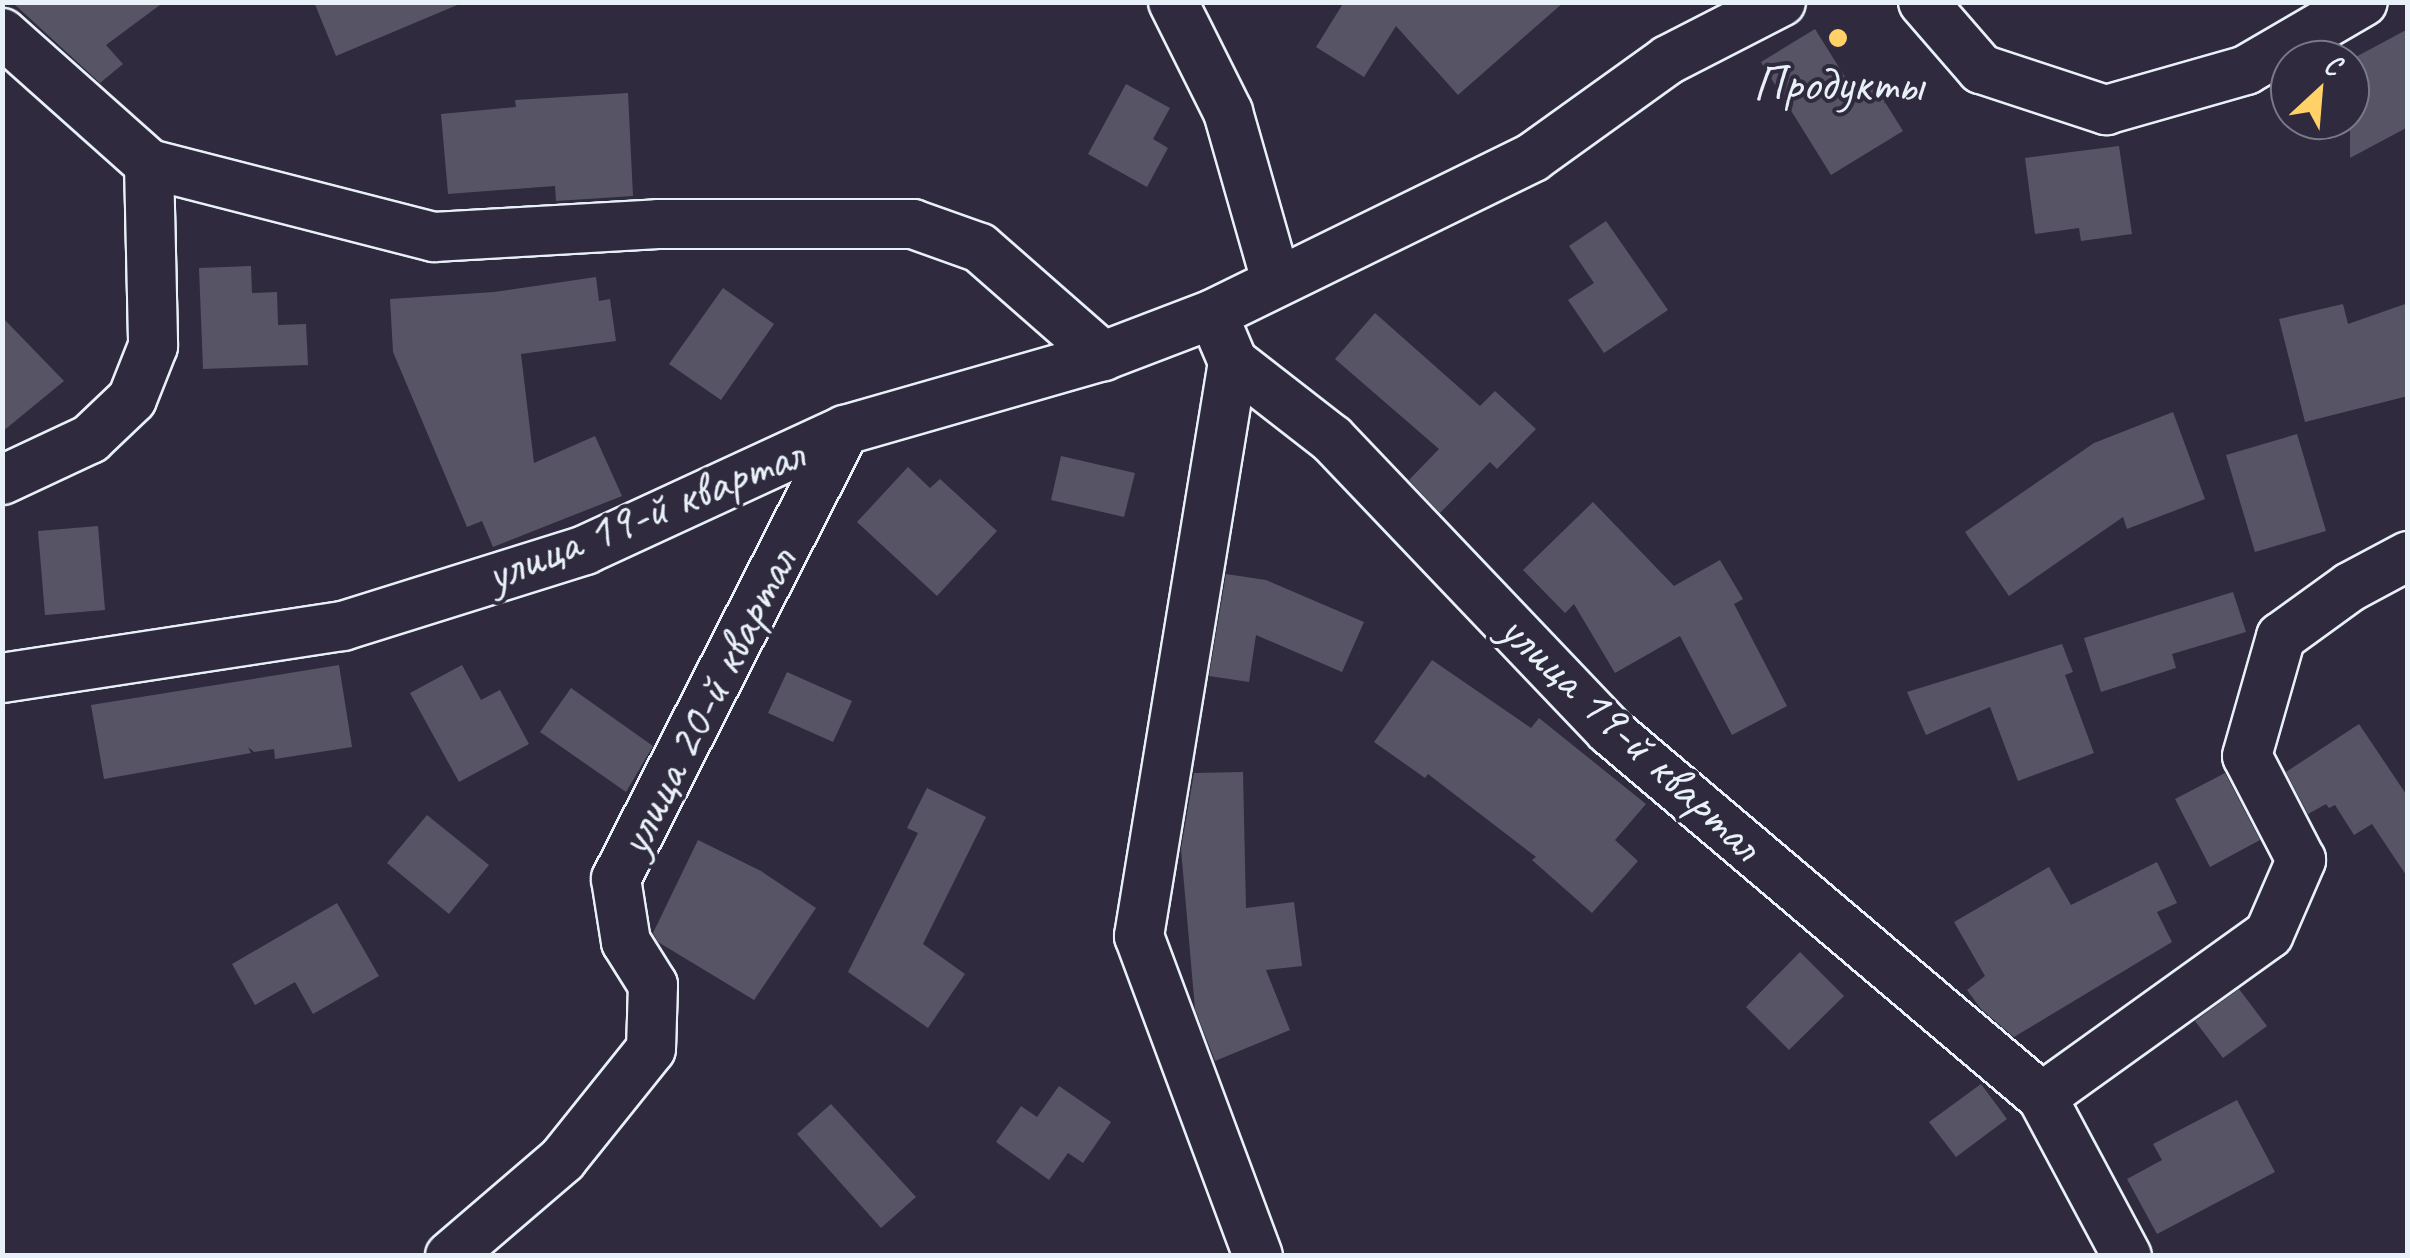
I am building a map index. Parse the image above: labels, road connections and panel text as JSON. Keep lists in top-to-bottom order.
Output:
{
  "streets": {
    "street": ["улица 19-й квартал", "улица 20-й квартал"]
  },
  "crossings": [
    ["улица 19-й квартал", "улица 20-й квартал"]
  ],
  "places": ["Продукты"],
  "north": "top right"
}
